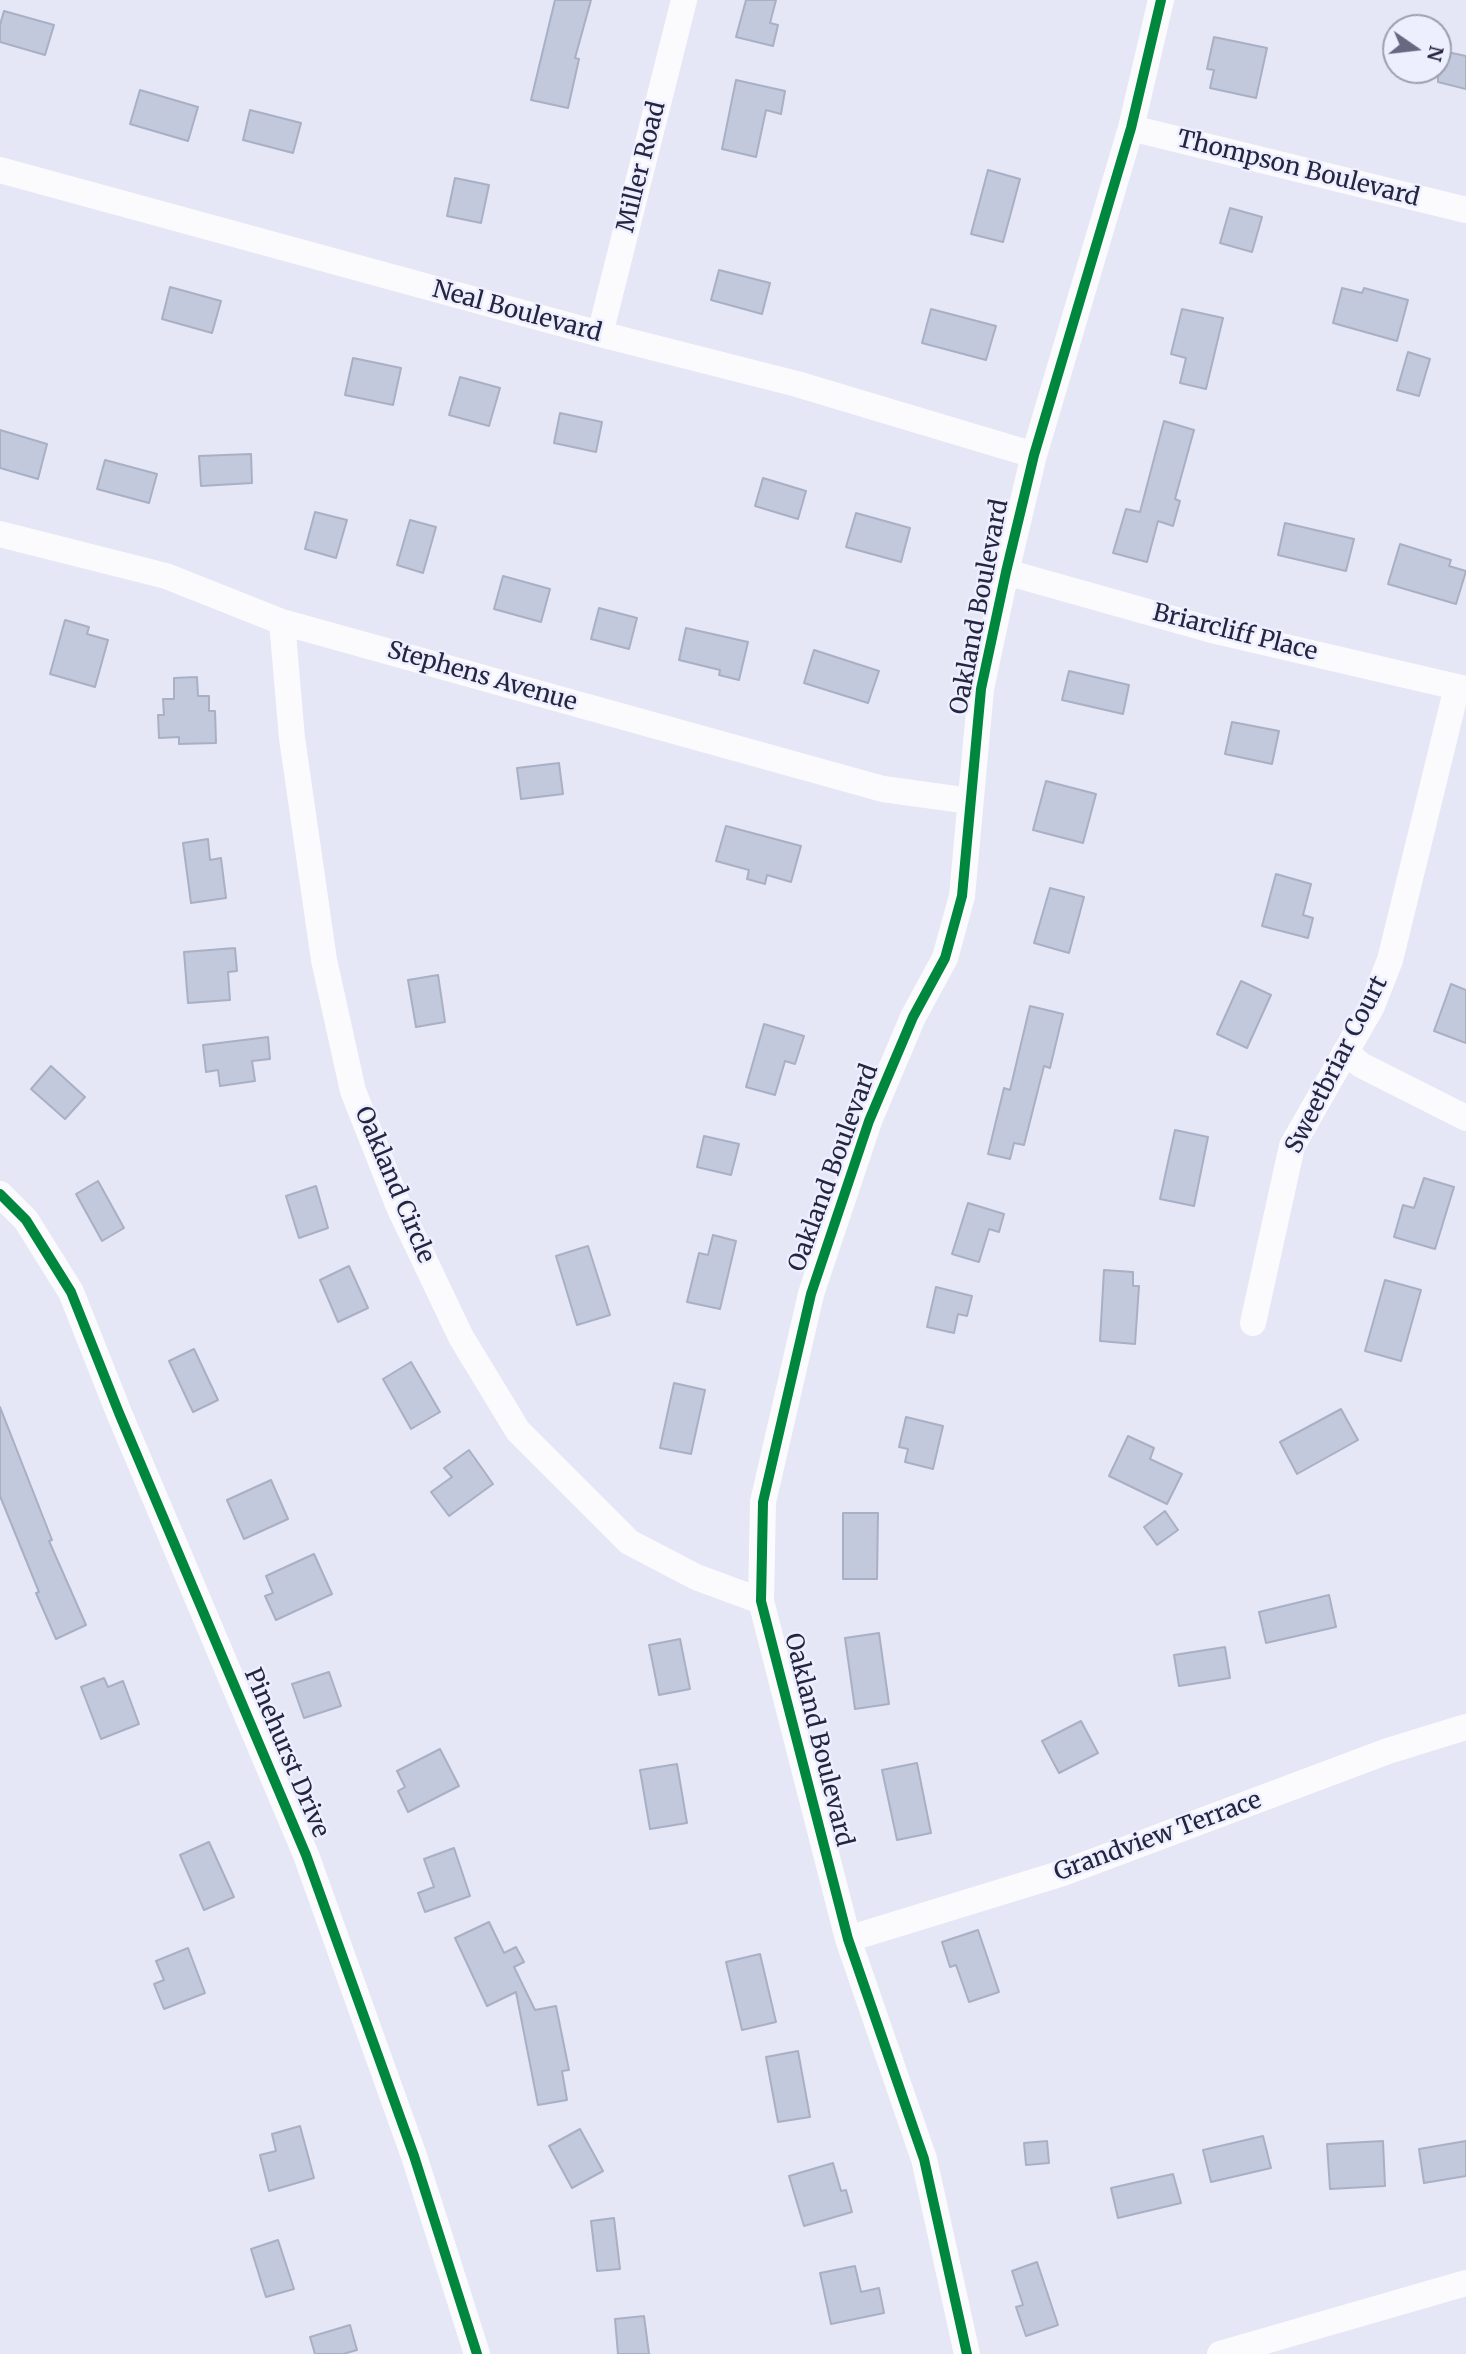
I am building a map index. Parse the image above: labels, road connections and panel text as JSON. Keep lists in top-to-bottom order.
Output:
{
  "streets": {
    "street": [
      "Miller Road",
      "Thompson Boulevard",
      "Neal Boulevard",
      "Oakland Boulevard",
      "Briarcliff Place",
      "Stephens Avenue",
      "Sweetbriar Court",
      "Oakland Circle",
      "Pinehurst Drive",
      "Grandview Terrace"
    ]
  },
  "crossings": [
    ["Miller Road", "Neal Boulevard"],
    ["Thompson Boulevard", "Oakland Boulevard"],
    ["Neal Boulevard", "Oakland Boulevard"],
    ["Oakland Boulevard", "Briarcliff Place"],
    ["Oakland Boulevard", "Stephens Avenue"],
    ["Oakland Boulevard", "Oakland Circle"],
    ["Oakland Boulevard", "Grandview Terrace"],
    ["Briarcliff Place", "Sweetbriar Court"],
    ["Stephens Avenue", "Oakland Circle"]
  ],
  "north": "right"
}
